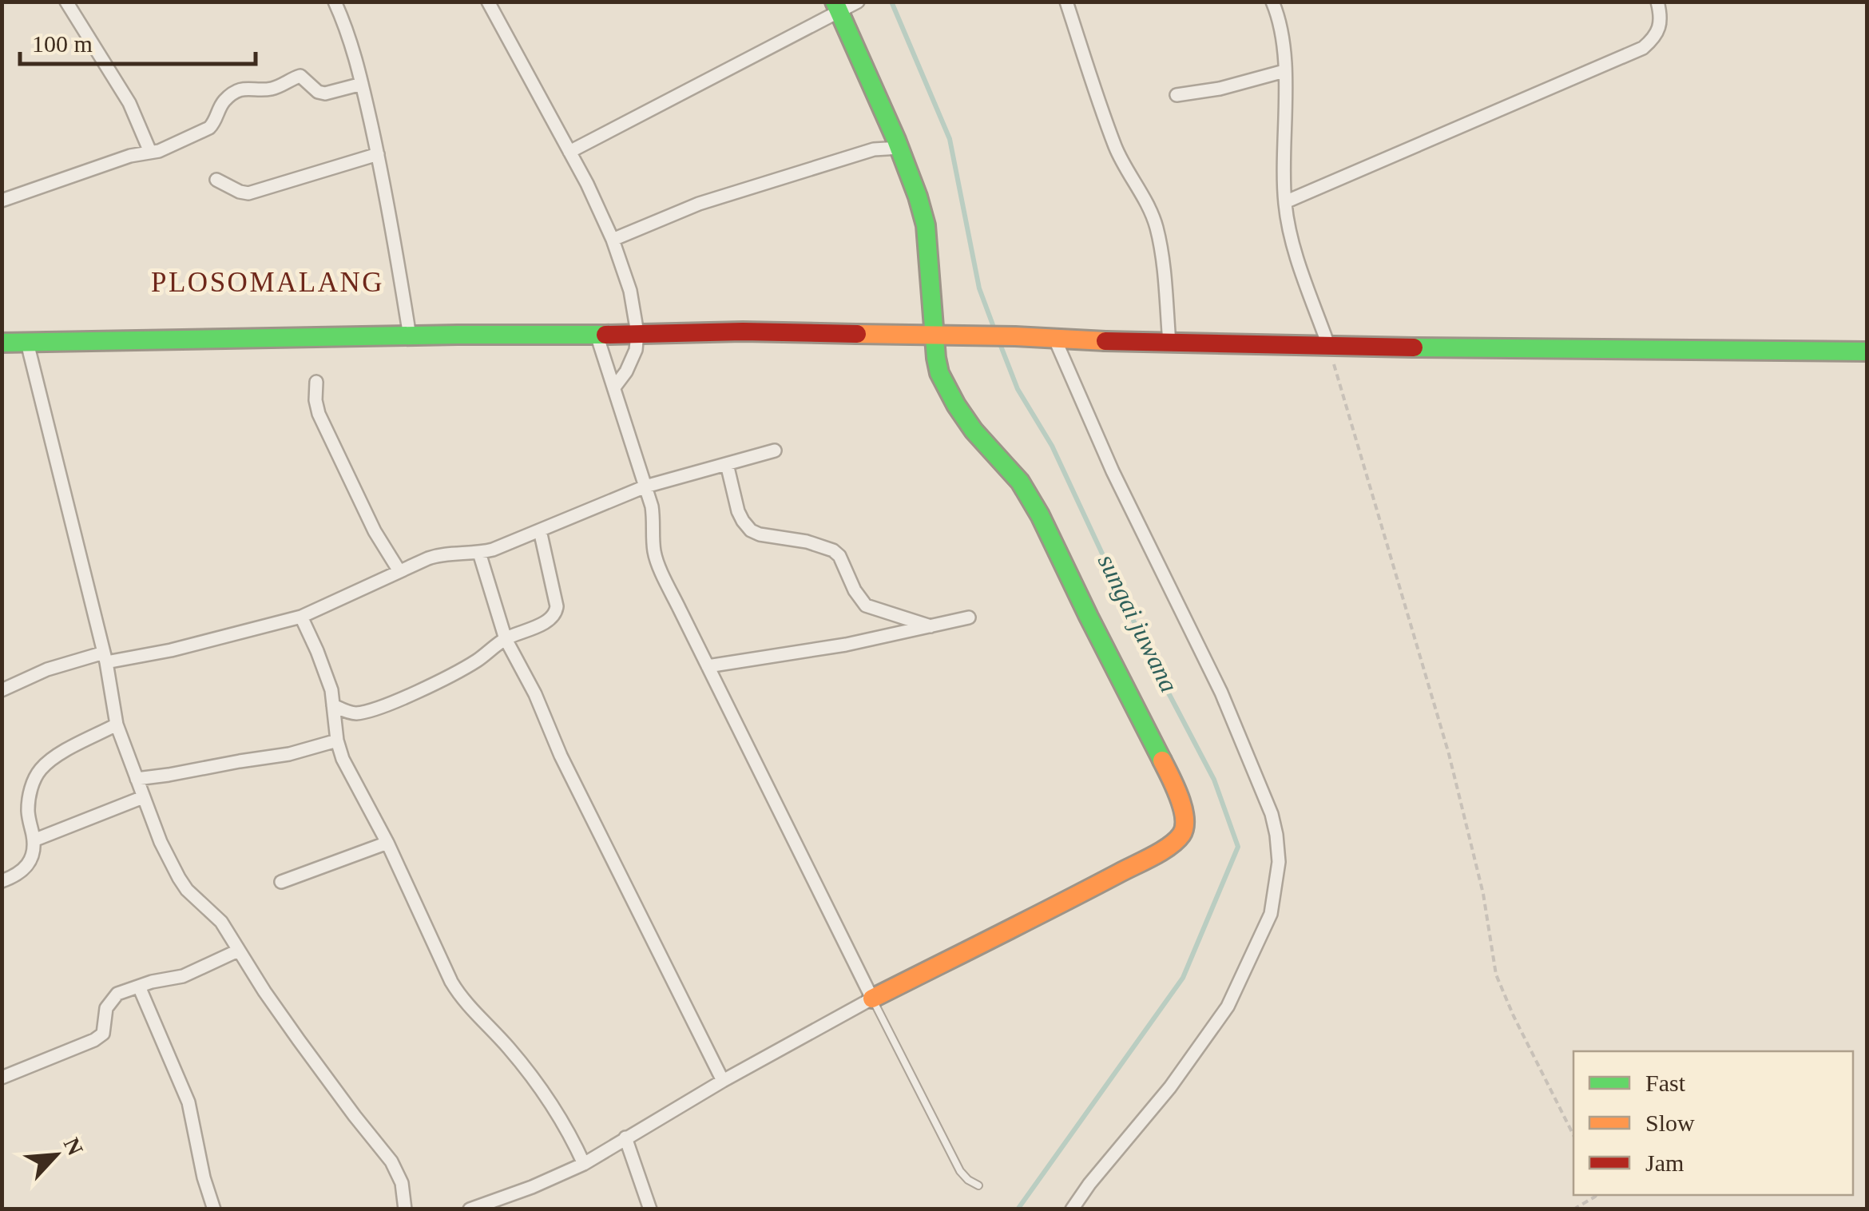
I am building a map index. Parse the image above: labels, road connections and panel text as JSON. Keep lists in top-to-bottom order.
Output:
{
  "districts": ["PLOSOMALANG"],
  "water": ["sungai juwana"],
  "legend": ["Fast", "Slow", "Jam"],
  "scale_bar": "100 m",
  "north": "top right"
}
